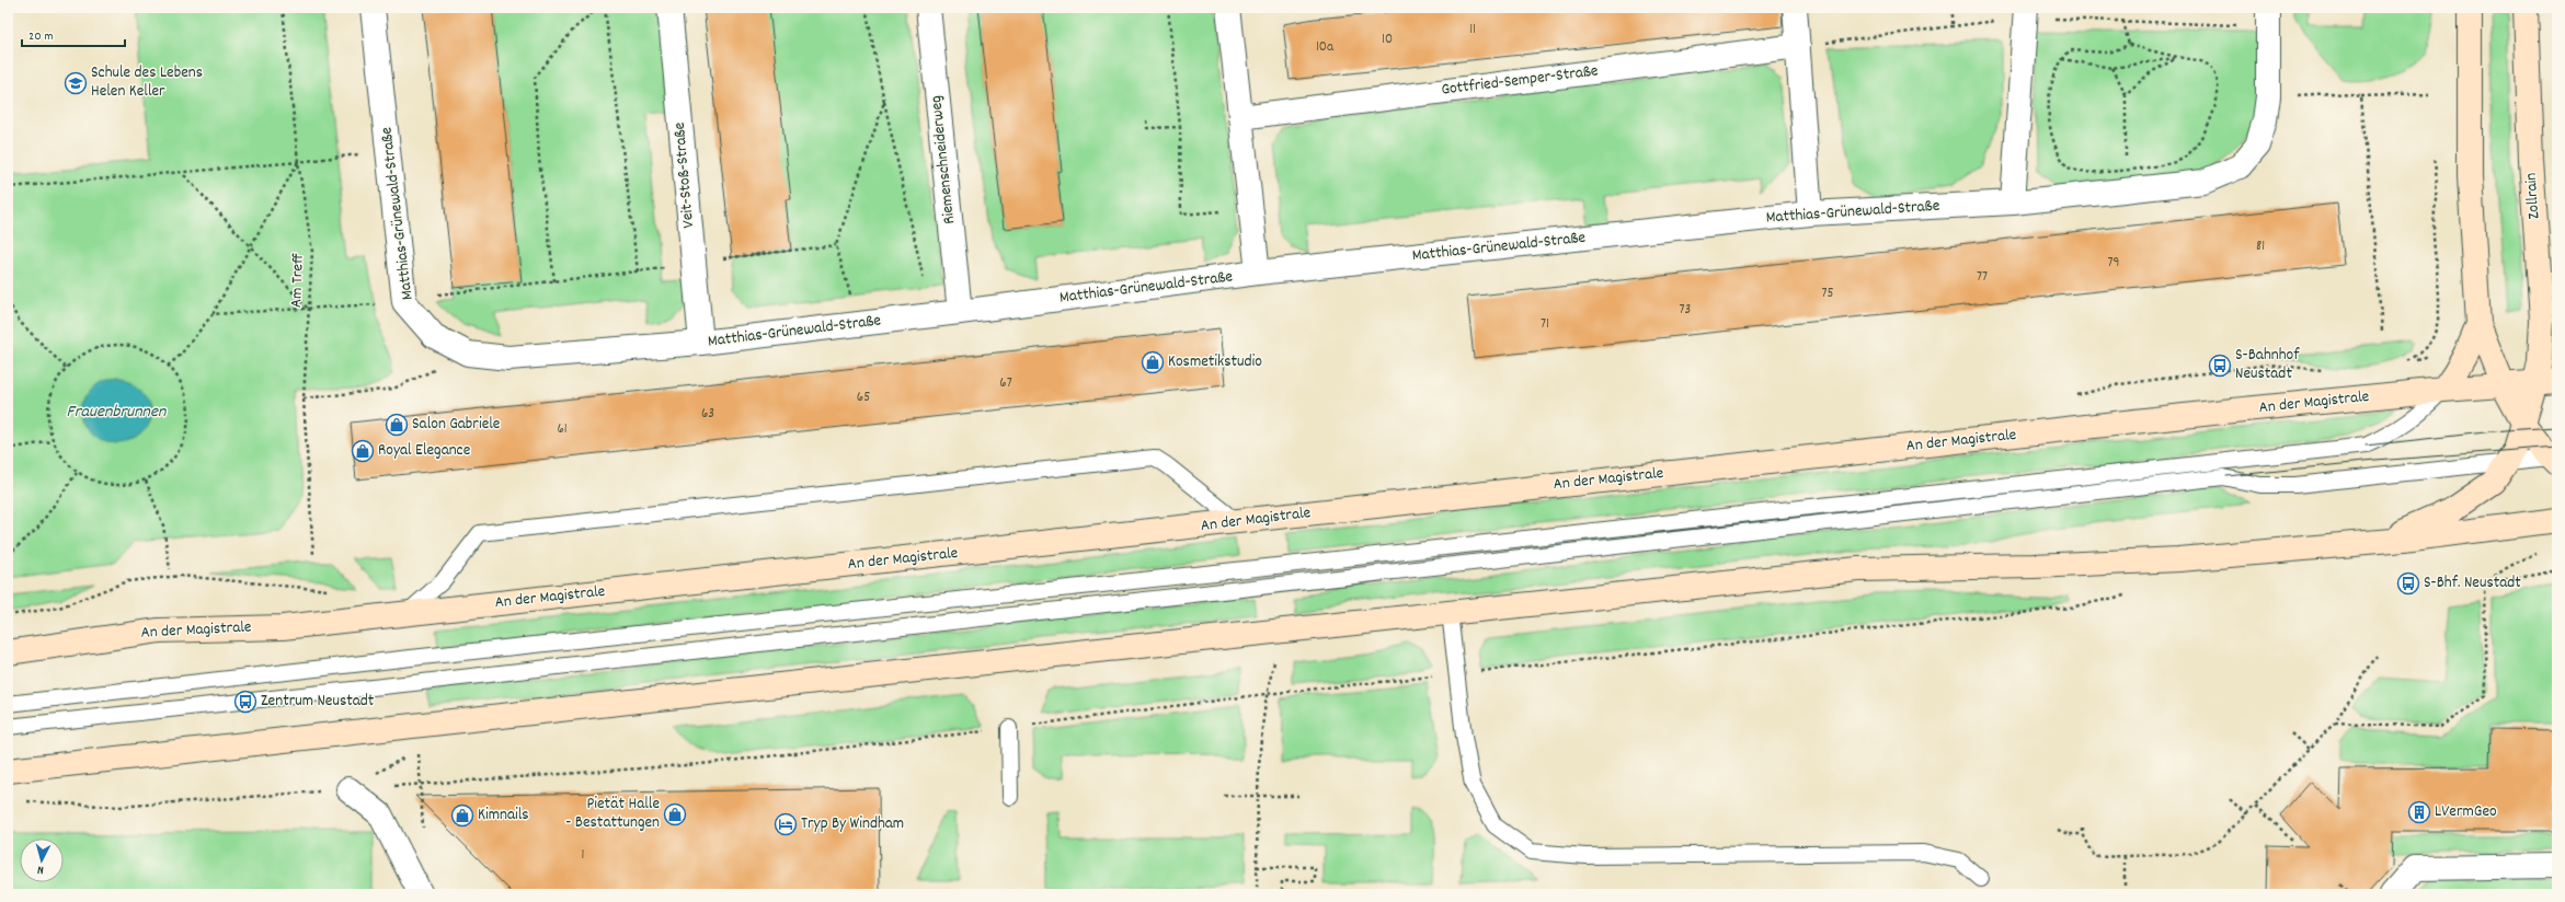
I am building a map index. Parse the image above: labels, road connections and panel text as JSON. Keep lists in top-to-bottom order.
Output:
{
  "streets": {
    "main road": ["Zollrain", "An der Magistrale"],
    "street": [
      "Gottfried-Semper-Straße",
      "Riemenschneiderweg",
      "Veit-Stoß-Straße",
      "Matthias-Grünewald-Straße"
    ],
    "path": ["Am Treff"]
  },
  "crossings": [
    ["Riemenschneiderweg", "Matthias-Grünewald-Straße"],
    ["Veit-Stoß-Straße", "Matthias-Grünewald-Straße"],
    ["Zollrain", "An der Magistrale"]
  ],
  "water": ["Frauenbrunnen"],
  "places": {
    "school or university": ["Schule des Lebens Helen Keller"],
    "shop": [
      "Kosmetikstudio",
      "Salon Gabriele",
      "Royal Elegance",
      "Pietät Halle - Bestattungen",
      "Kimnails"
    ],
    "bus stop": ["S-Bahnhof Neustadt", "S-Bhf. Neustadt", "Zentrum Neustadt"],
    "building": ["LVermGeo"],
    "hotel": ["Tryp By Windham"]
  },
  "house_numbers": [
    "11",
    "10",
    "10a",
    "81",
    "79",
    "77",
    "75",
    "73",
    "71",
    "67",
    "65",
    "63",
    "61",
    "1"
  ],
  "scale_bar": "20 m",
  "north": "bottom"
}
